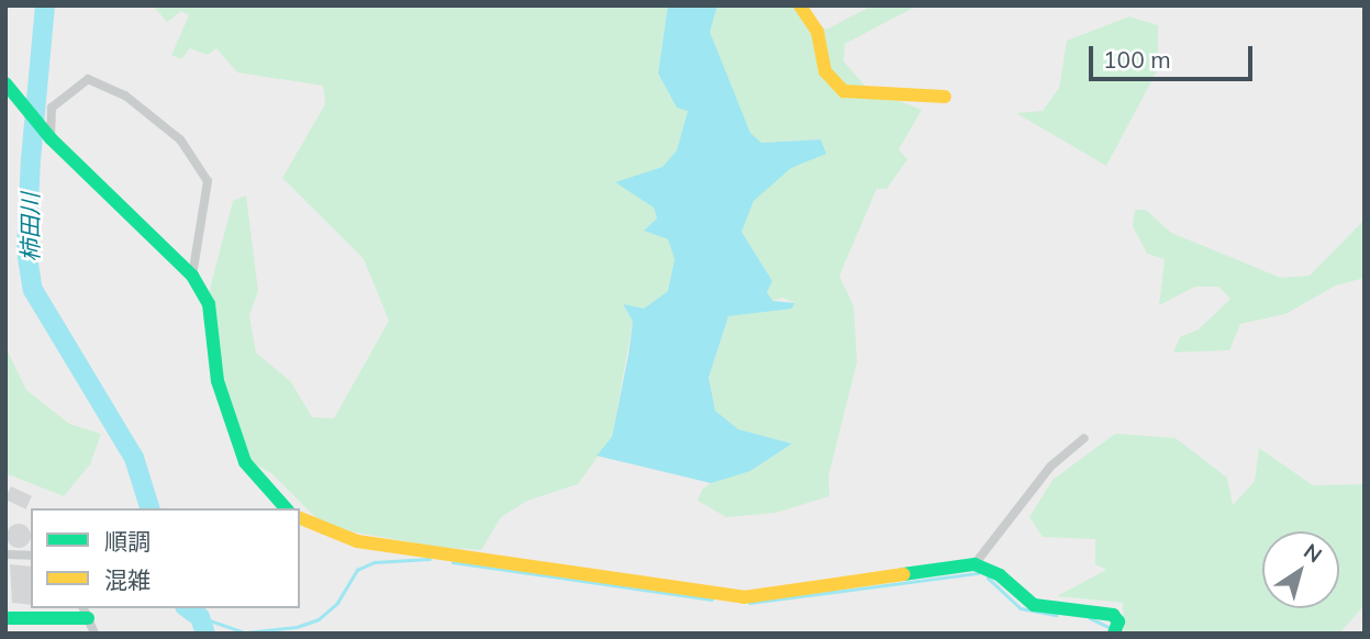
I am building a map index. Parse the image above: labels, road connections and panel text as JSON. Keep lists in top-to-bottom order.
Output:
{
  "water": ["柿田川"],
  "legend": ["順調", "混雑"],
  "scale_bar": "100 m",
  "north": "top right"
}
